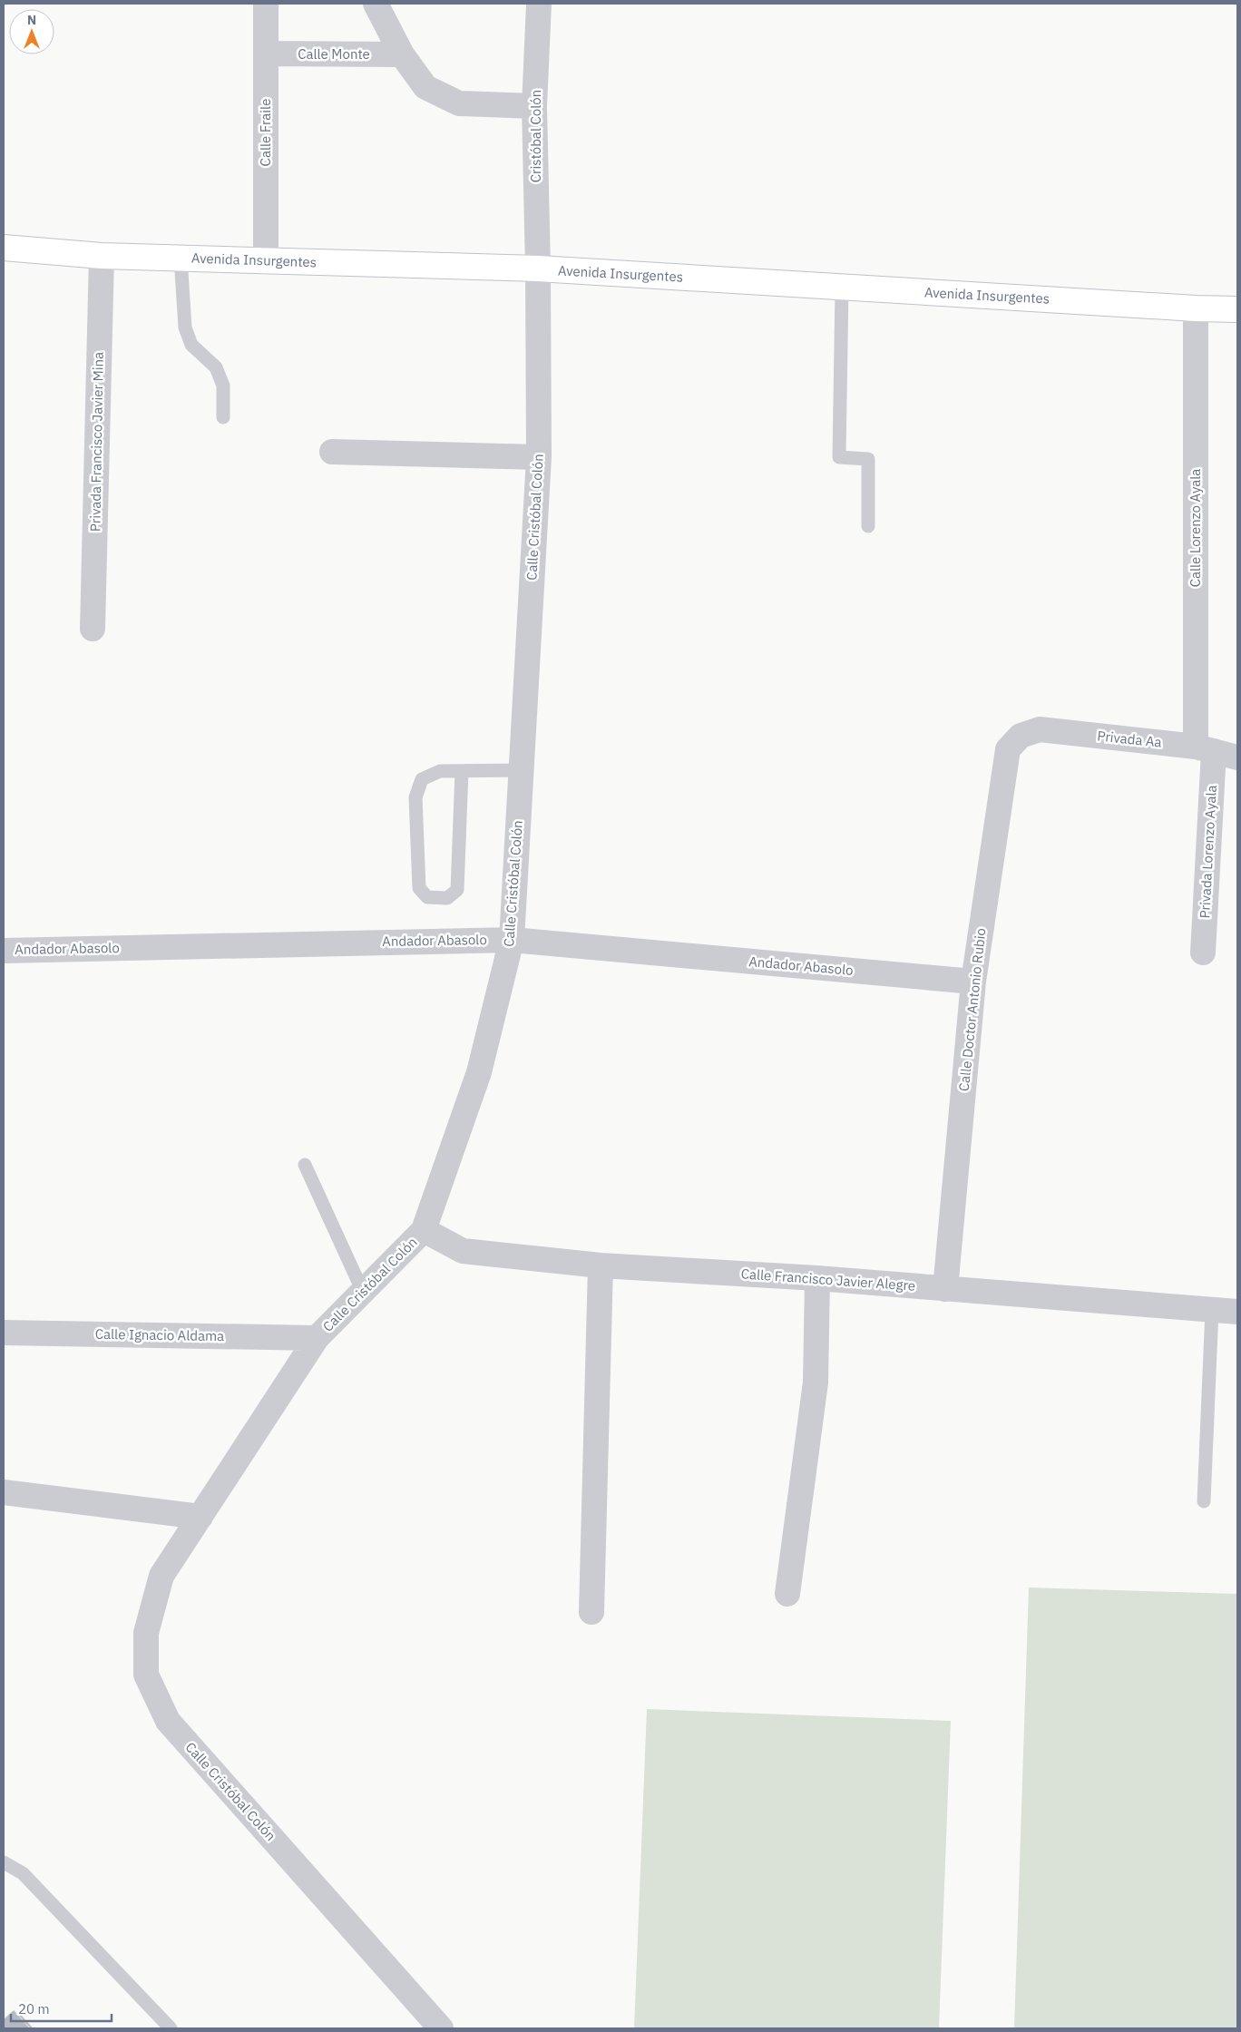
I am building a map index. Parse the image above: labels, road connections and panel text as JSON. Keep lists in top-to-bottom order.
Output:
{
  "streets": {
    "main road": ["Avenida Insurgentes"],
    "street": [
      "Calle Monte",
      "Calle Fraile",
      "Cristóbal Colón",
      "Privada Francisco Javier Mina",
      "Calle Cristóbal Colón",
      "Calle Lorenzo Ayala",
      "Privada Aa",
      "Privada Lorenzo Ayala",
      "Andador Abasolo",
      "Calle Doctor Antonio Rubio",
      "Calle Francisco Javier Alegre",
      "Calle Ignacio Aldama"
    ]
  },
  "crossings": [
    ["Calle Monte", "Calle Fraile"],
    ["Calle Fraile", "Avenida Insurgentes"],
    ["Cristóbal Colón", "Avenida Insurgentes"],
    ["Cristóbal Colón", "Calle Cristóbal Colón"],
    ["Avenida Insurgentes", "Privada Francisco Javier Mina"],
    ["Avenida Insurgentes", "Calle Cristóbal Colón"],
    ["Avenida Insurgentes", "Calle Lorenzo Ayala"],
    ["Calle Cristóbal Colón", "Andador Abasolo"],
    ["Calle Cristóbal Colón", "Calle Francisco Javier Alegre"],
    ["Calle Cristóbal Colón", "Calle Ignacio Aldama"],
    ["Calle Lorenzo Ayala", "Privada Aa"],
    ["Calle Lorenzo Ayala", "Privada Lorenzo Ayala"],
    ["Privada Aa", "Privada Lorenzo Ayala"],
    ["Privada Aa", "Calle Doctor Antonio Rubio"],
    ["Andador Abasolo", "Calle Doctor Antonio Rubio"],
    ["Calle Doctor Antonio Rubio", "Calle Francisco Javier Alegre"]
  ],
  "scale_bar": "20 m",
  "north": "top"
}
